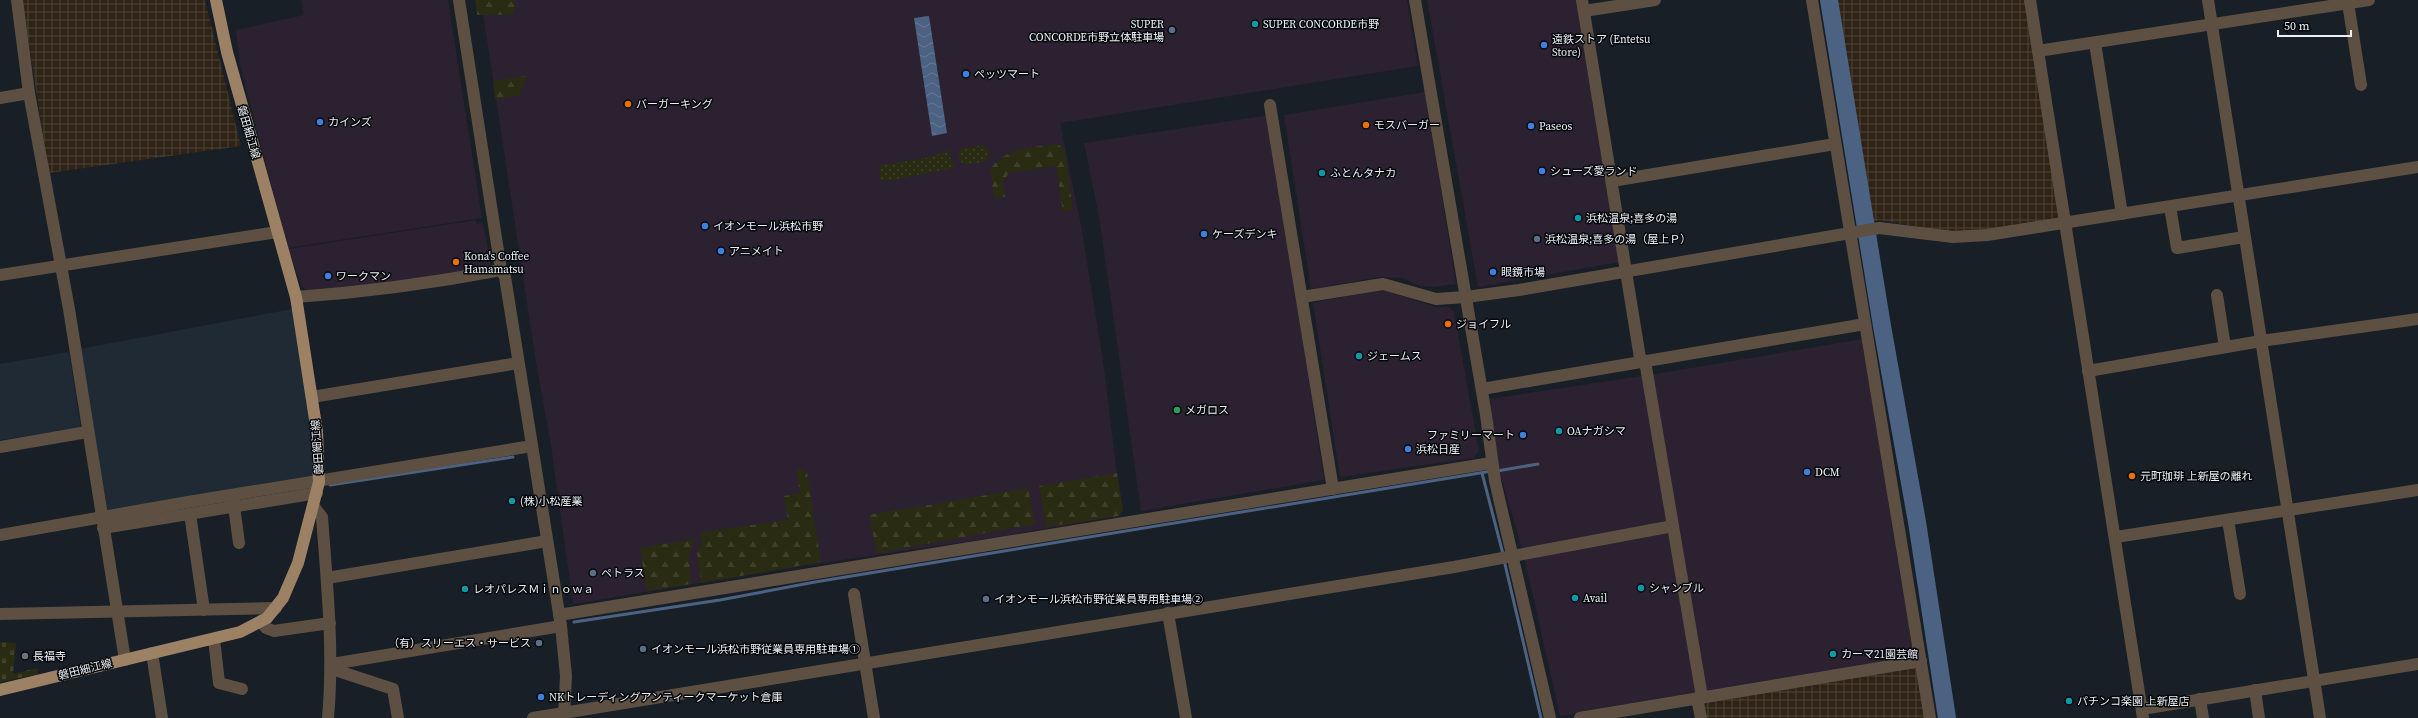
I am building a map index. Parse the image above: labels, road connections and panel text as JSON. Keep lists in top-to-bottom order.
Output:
{
  "streets": {
    "main road": ["磐田細江線"]
  },
  "places": [
    "SUPER CONCORDE市野",
    "SUPER CONCORDE市野立体駐車場",
    "遠鉄ストア (Entetsu Store)",
    "ペッツマート",
    "バーガーキング",
    "カインズ",
    "モスバーガー",
    "Paseos",
    "シューズ愛ランド",
    "ふとんタナカ",
    "浜松温泉;喜多の湯",
    "イオンモール浜松市野",
    "ケーズデンキ",
    "浜松温泉;喜多の湯（屋上Ｐ）",
    "アニメイト",
    "Kona's Coffee Hamamatsu",
    "眼鏡市場",
    "ワークマン",
    "ジョイフル",
    "ジェームス",
    "メガロス",
    "OAナガシマ",
    "ファミリーマート",
    "浜松日産",
    "DCM",
    "元町珈琲 上新屋の離れ",
    "(株)小松産業",
    "ペトラス",
    "シャンブル",
    "レオパレスＭｉｎｏｗａ",
    "Avail",
    "イオンモール浜松市野従業員専用駐車場②",
    "（有）スリーエス・サービス",
    "イオンモール浜松市野従業員専用駐車場①",
    "カーマ21園芸館",
    "長福寺",
    "NKトレーディングアンティークマーケット倉庫",
    "パチンコ楽園 上新屋店"
  ],
  "scale_bar": "50 m"
}
